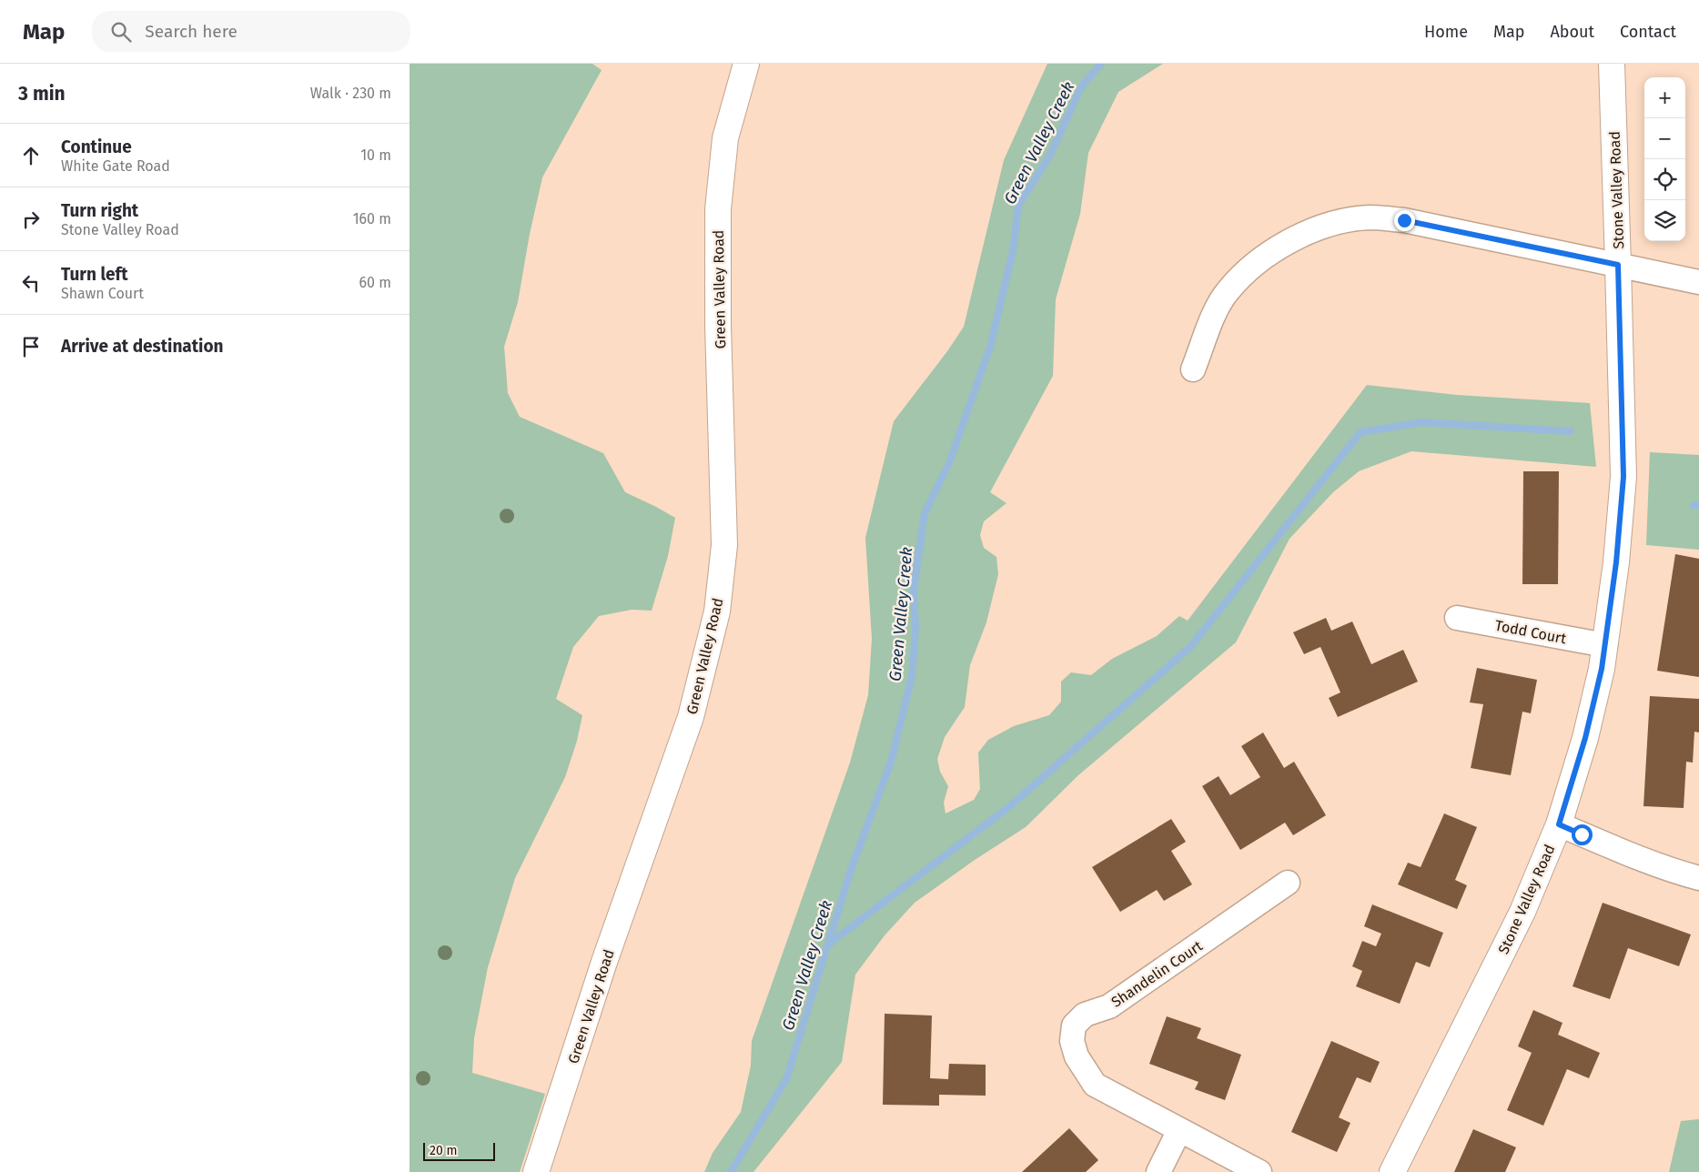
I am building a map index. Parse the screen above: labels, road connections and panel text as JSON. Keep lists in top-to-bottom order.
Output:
{
  "streets": {
    "street": [
      "Stone Valley Road",
      "Green Valley Road",
      "Todd Court",
      "Shandelin Court"
    ]
  },
  "crossings": [
    ["Stone Valley Road", "Todd Court"]
  ],
  "water": ["Green Valley Creek"],
  "scale_bar": "20 m",
  "page": {
    "header": "Map",
    "search": "Search here",
    "nav": [
      "Home",
      "Map",
      "About",
      "Contact"
    ],
    "heading": ["3 min", "Walk · 230 m"],
    "map_buttons": ["+", "−"],
    "list": [
      ["Continue", "White Gate Road", "10 m"],
      ["Turn right", "Stone Valley Road", "160 m"],
      ["Turn left", "Shawn Court", "60 m"],
      "Arrive at destination"
    ],
    "scale": "20 m"
  }
}
